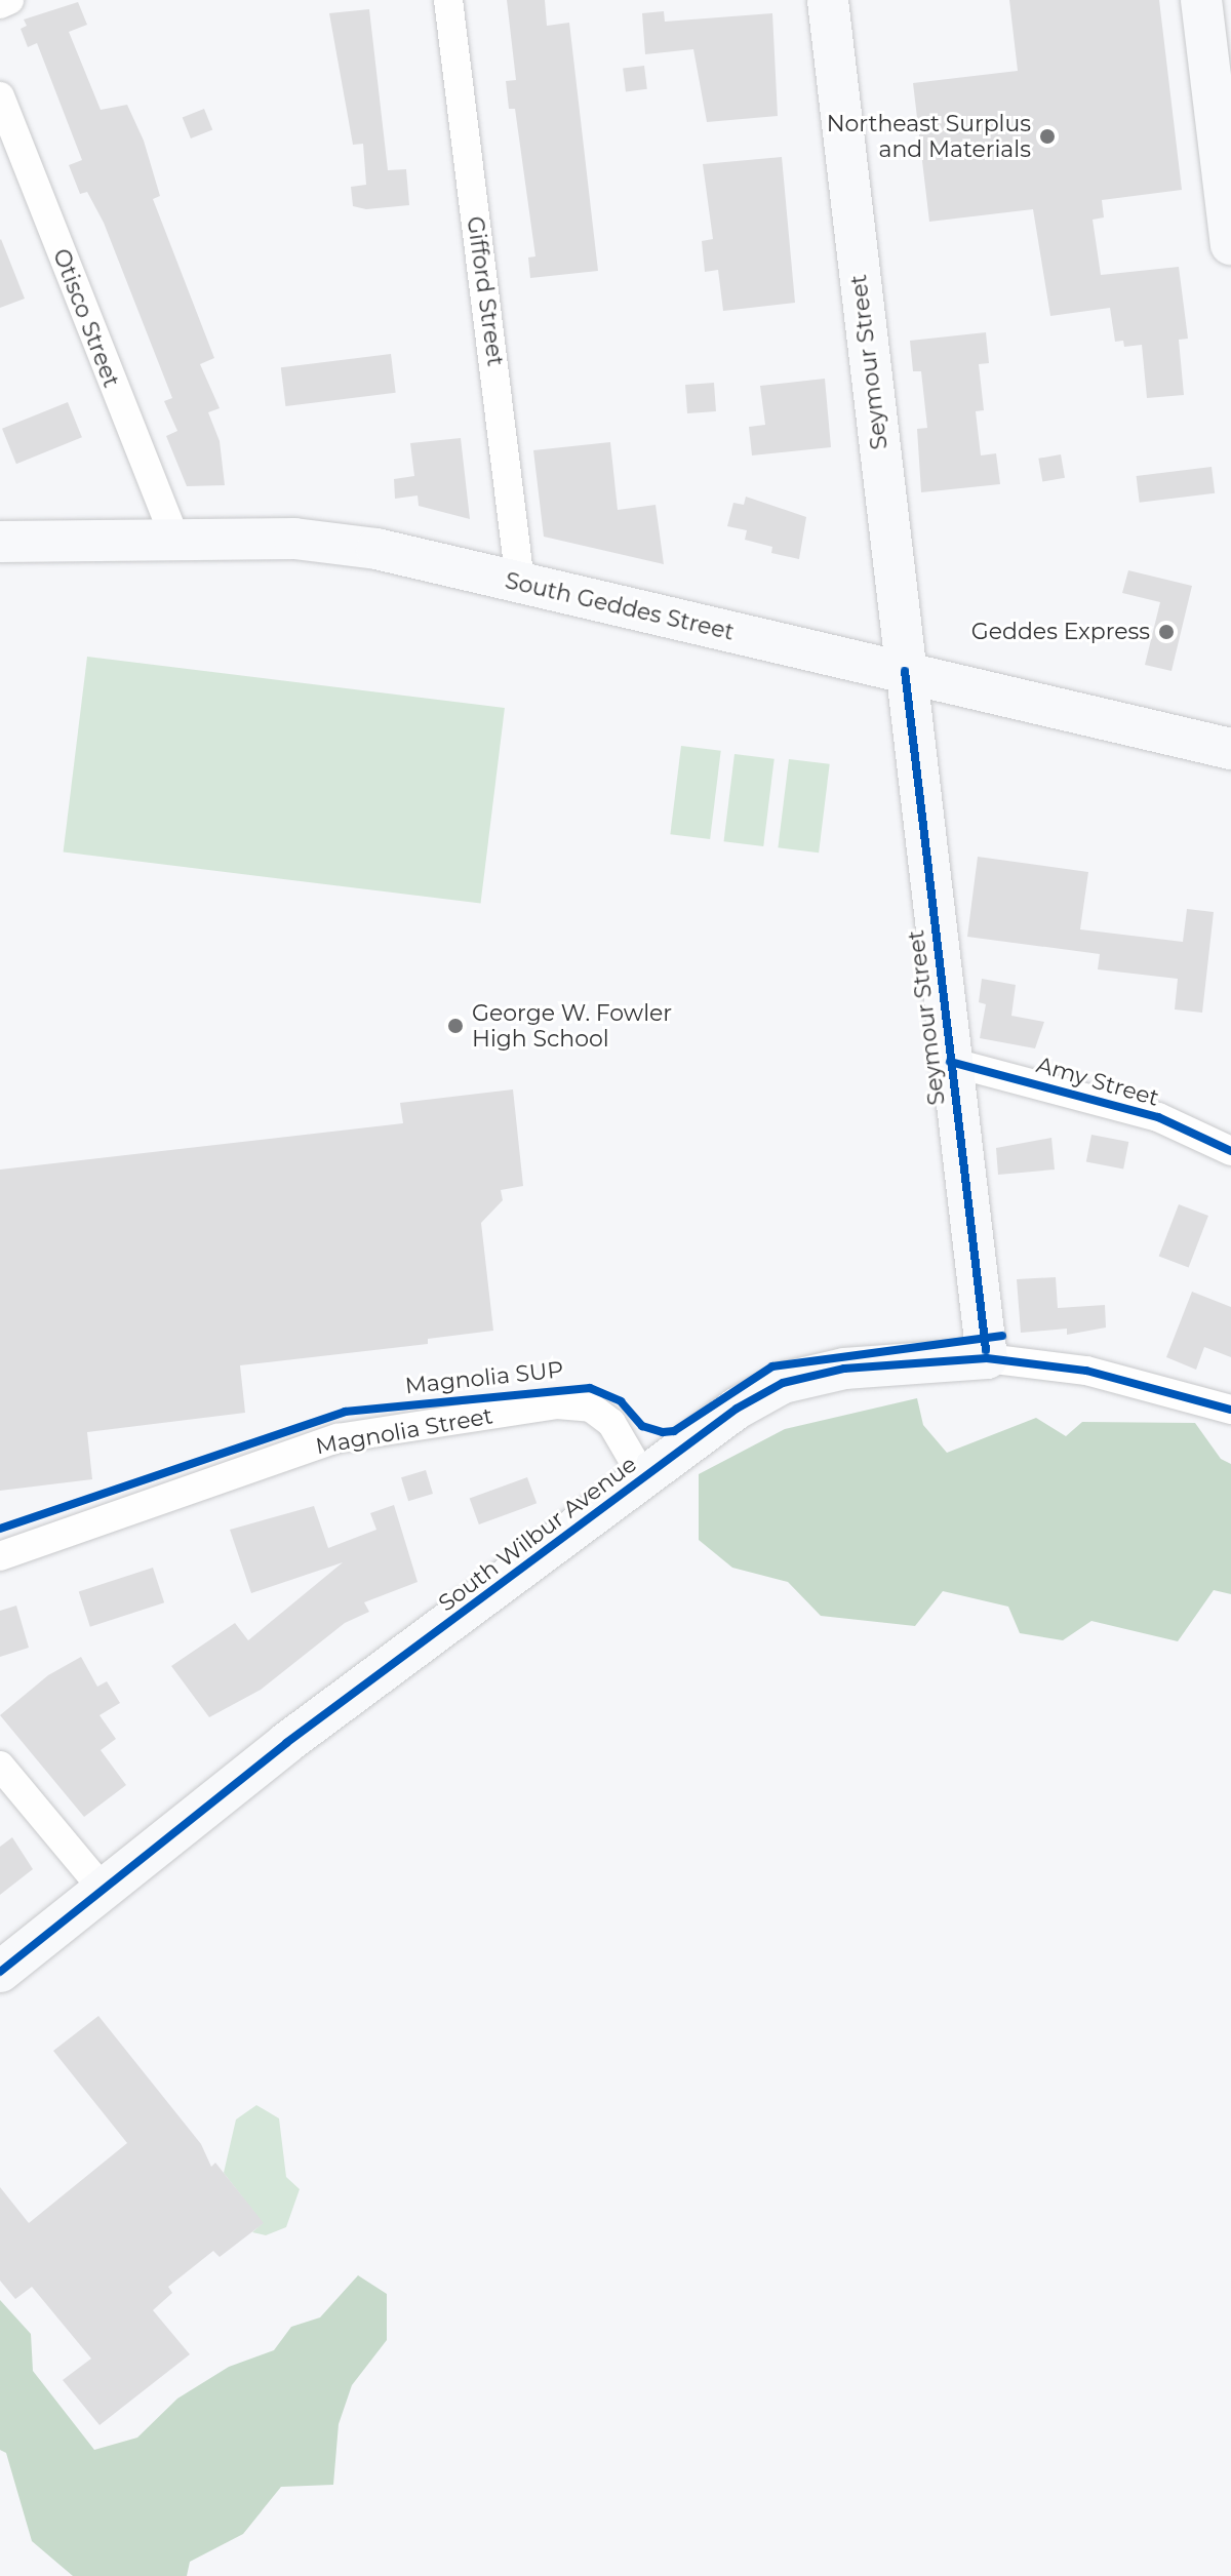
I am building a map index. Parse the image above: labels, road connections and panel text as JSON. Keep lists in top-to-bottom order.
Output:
{
  "streets": {
    "street": [
      "Gifford Street",
      "Otisco Street",
      "Seymour Street",
      "South Geddes Street",
      "Amy Street",
      "Magnolia Street",
      "South Wilbur Avenue"
    ],
    "cycle path": ["Magnolia SUP"]
  },
  "crossings": [
    ["Gifford Street", "South Geddes Street"],
    ["Otisco Street", "South Geddes Street"],
    ["Seymour Street", "South Geddes Street"],
    ["Seymour Street", "Amy Street"],
    ["Seymour Street", "South Wilbur Avenue"],
    ["Magnolia Street", "South Wilbur Avenue"]
  ],
  "places": ["Northeast Surplus and Materials", "Geddes Express", "George W. Fowler High School"]
}
